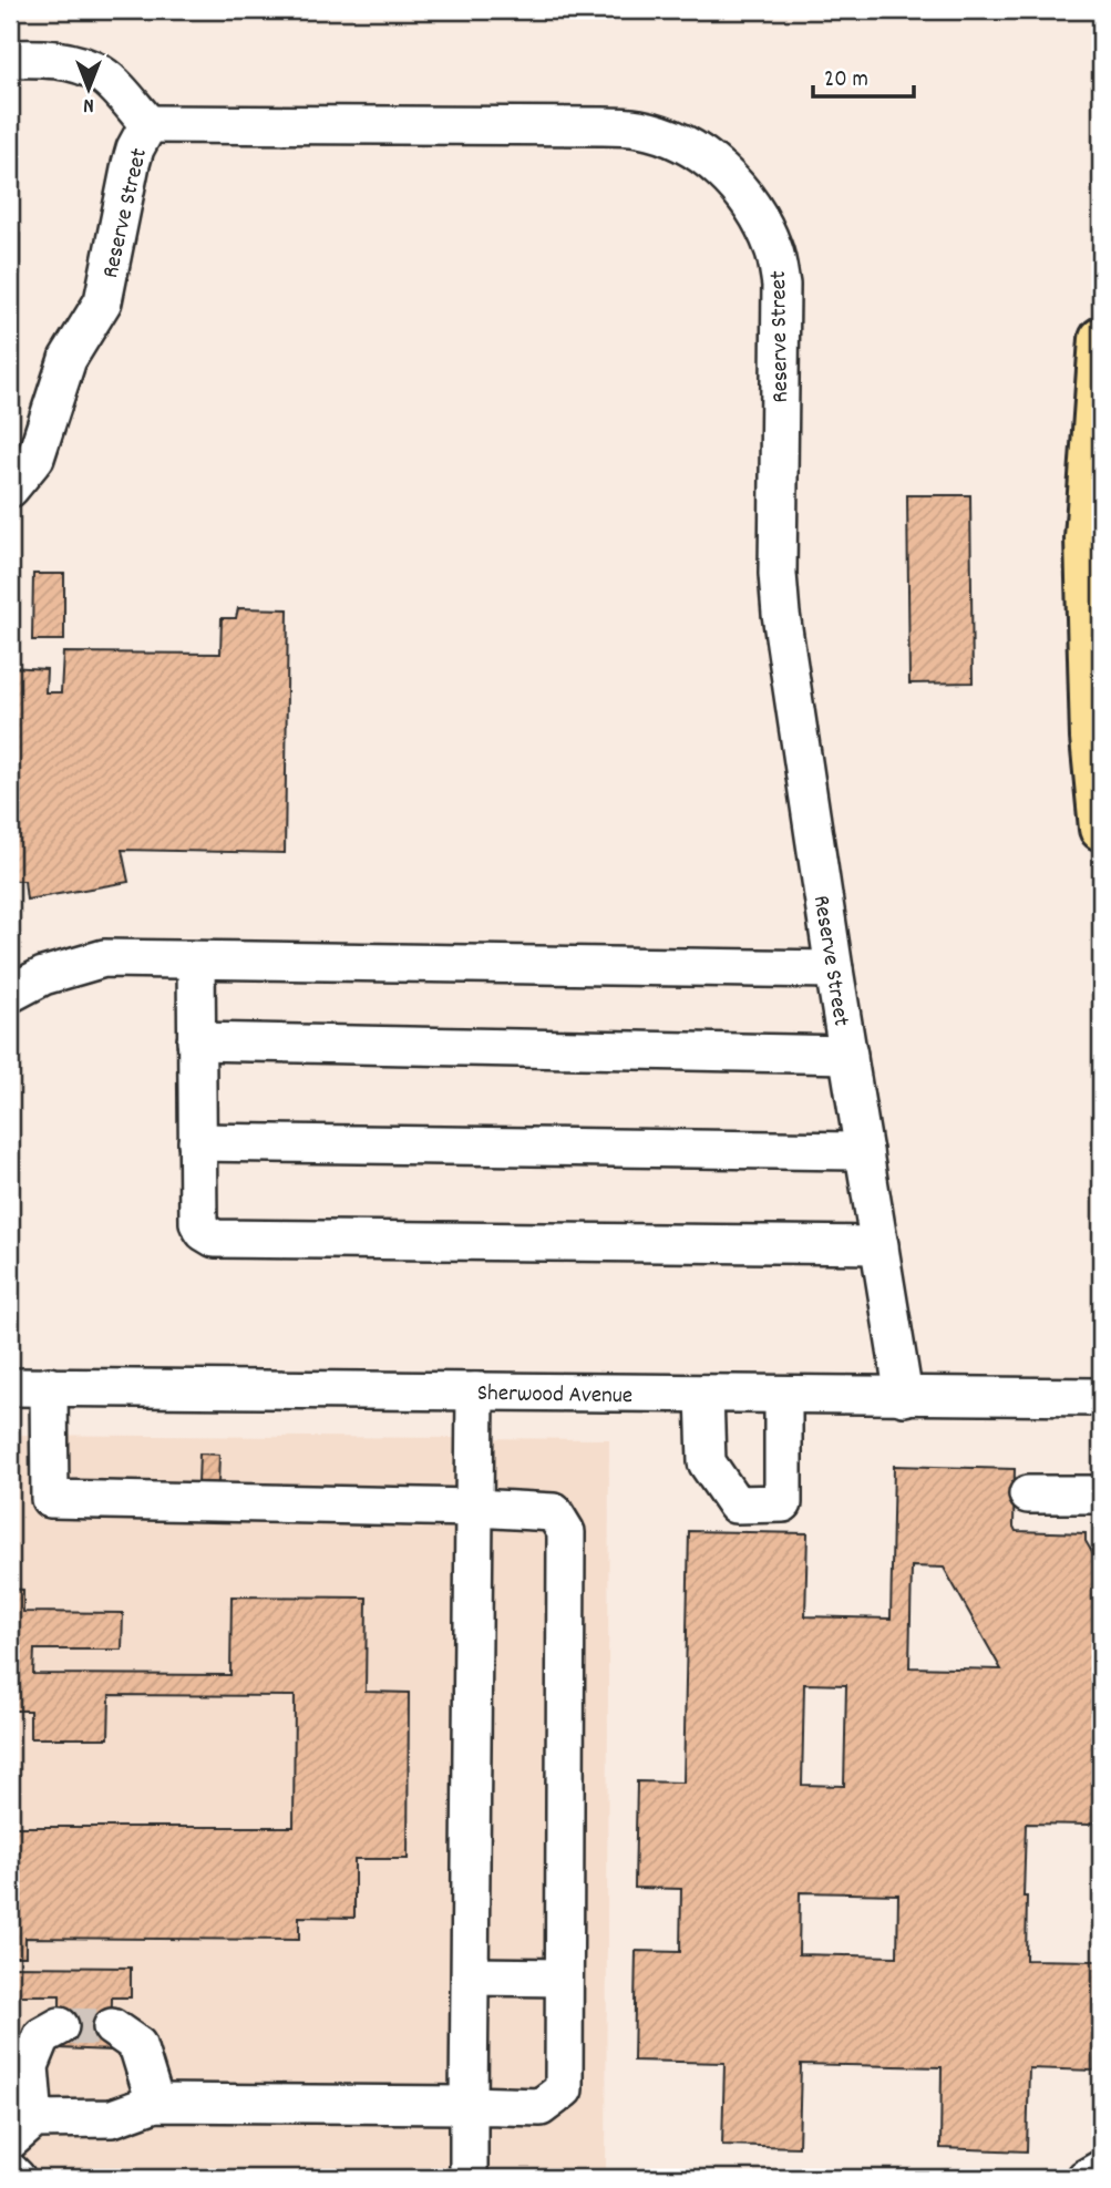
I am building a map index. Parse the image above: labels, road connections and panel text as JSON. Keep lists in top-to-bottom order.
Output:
{
  "streets": {
    "street": ["Reserve Street", "Sherwood Avenue"]
  },
  "crossings": [
    ["Reserve Street", "Sherwood Avenue"]
  ],
  "scale_bar": "20 m",
  "north": "bottom"
}
